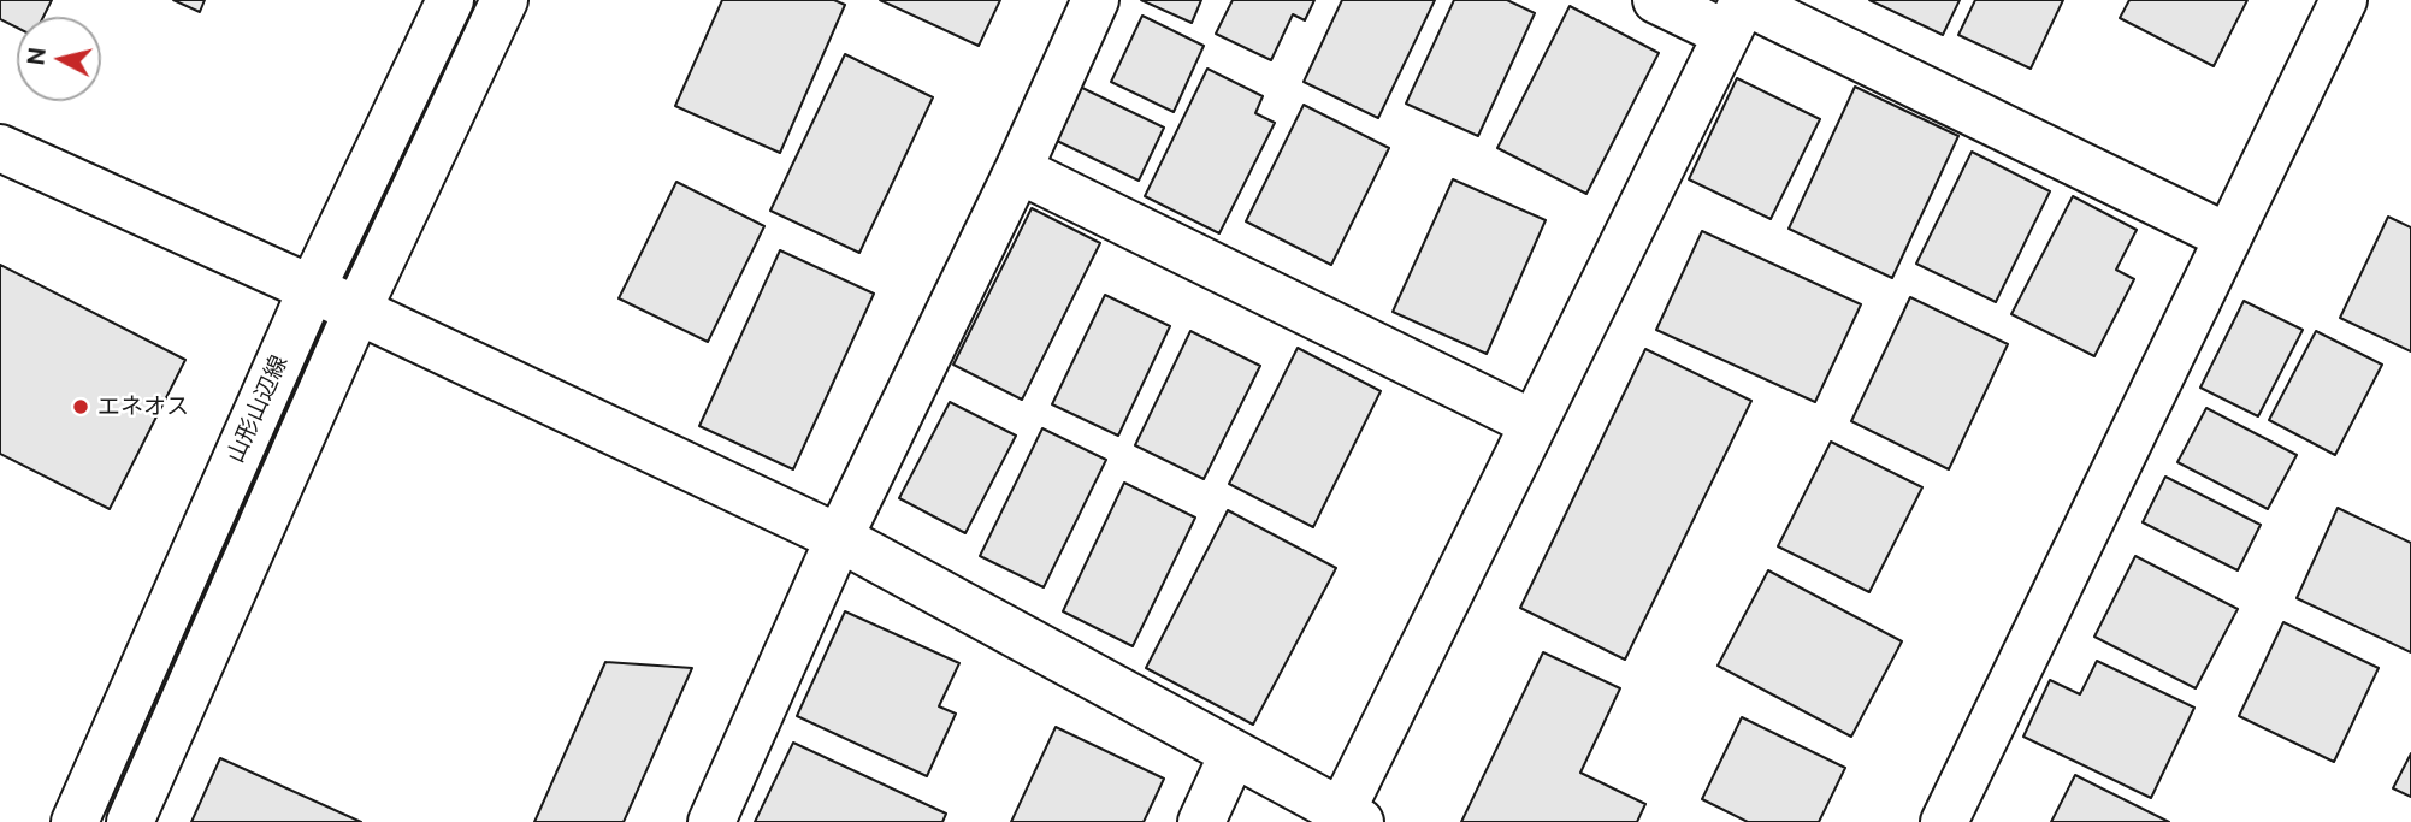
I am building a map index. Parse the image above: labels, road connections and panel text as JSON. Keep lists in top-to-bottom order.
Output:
{
  "streets": {
    "main road": ["山形山辺線"]
  },
  "places": ["エネオス"],
  "north": "left"
}
